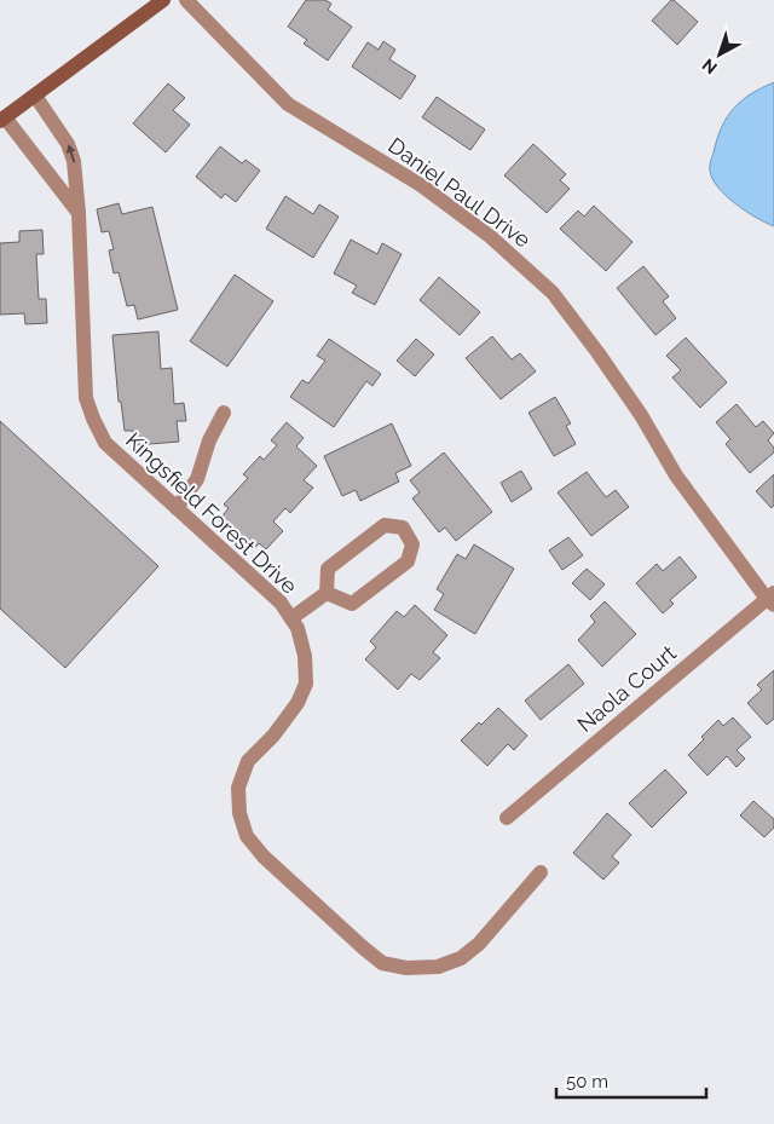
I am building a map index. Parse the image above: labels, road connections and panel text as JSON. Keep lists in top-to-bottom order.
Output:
{
  "streets": {
    "street": ["Daniel Paul Drive", "Kingsfield Forest Drive", "Naola Court"]
  },
  "crossings": [
    ["Daniel Paul Drive", "Naola Court"]
  ],
  "scale_bar": "50 m",
  "north": "bottom left"
}
